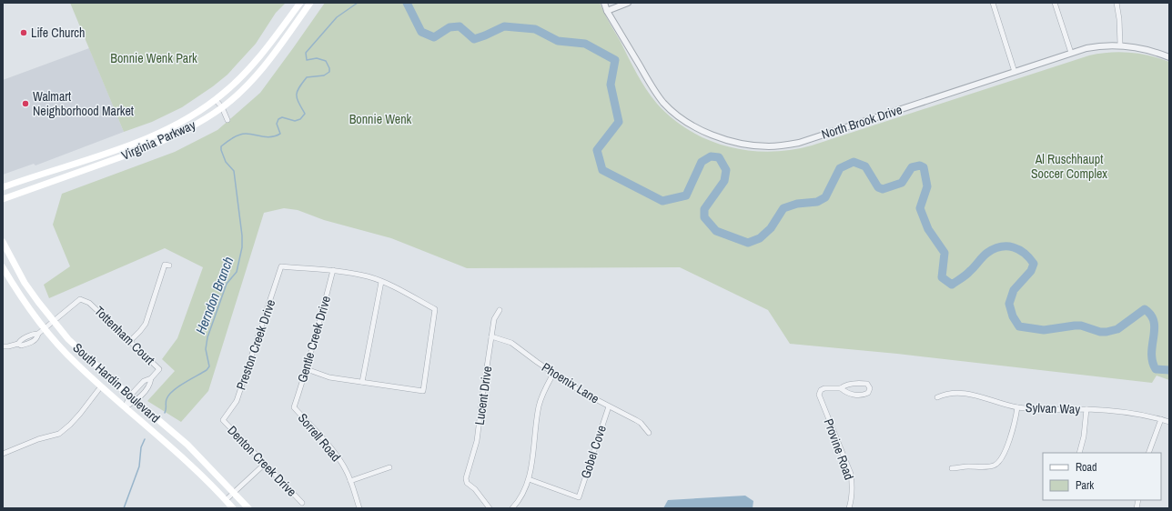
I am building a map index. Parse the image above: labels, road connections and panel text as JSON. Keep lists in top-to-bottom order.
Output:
{
  "streets": {
    "main road": ["Virginia Parkway", "South Hardin Boulevard"],
    "street": [
      "North Brook Drive",
      "Tottenham Court",
      "Gentle Creek Drive",
      "Preston Creek Drive",
      "Phoenix Lane",
      "Lucent Drive",
      "Sylvan Way",
      "Sorrell Road",
      "Provine Road",
      "Gobel Cove",
      "Denton Creek Drive"
    ]
  },
  "crossings": [
    ["Tottenham Court", "South Hardin Boulevard"],
    ["Gentle Creek Drive", "Preston Creek Drive"],
    ["Gentle Creek Drive", "Sorrell Road"],
    ["Preston Creek Drive", "Denton Creek Drive"],
    ["Phoenix Lane", "Lucent Drive"],
    ["Phoenix Lane", "Gobel Cove"]
  ],
  "water": ["Herndon Branch"],
  "parks": ["Bonnie Wenk Park", "Bonnie Wenk", "Al Ruschhaupt Soccer Complex"],
  "places": ["Life Church", "Walmart Neighborhood Market"],
  "legend": ["Road", "Park"]
}
